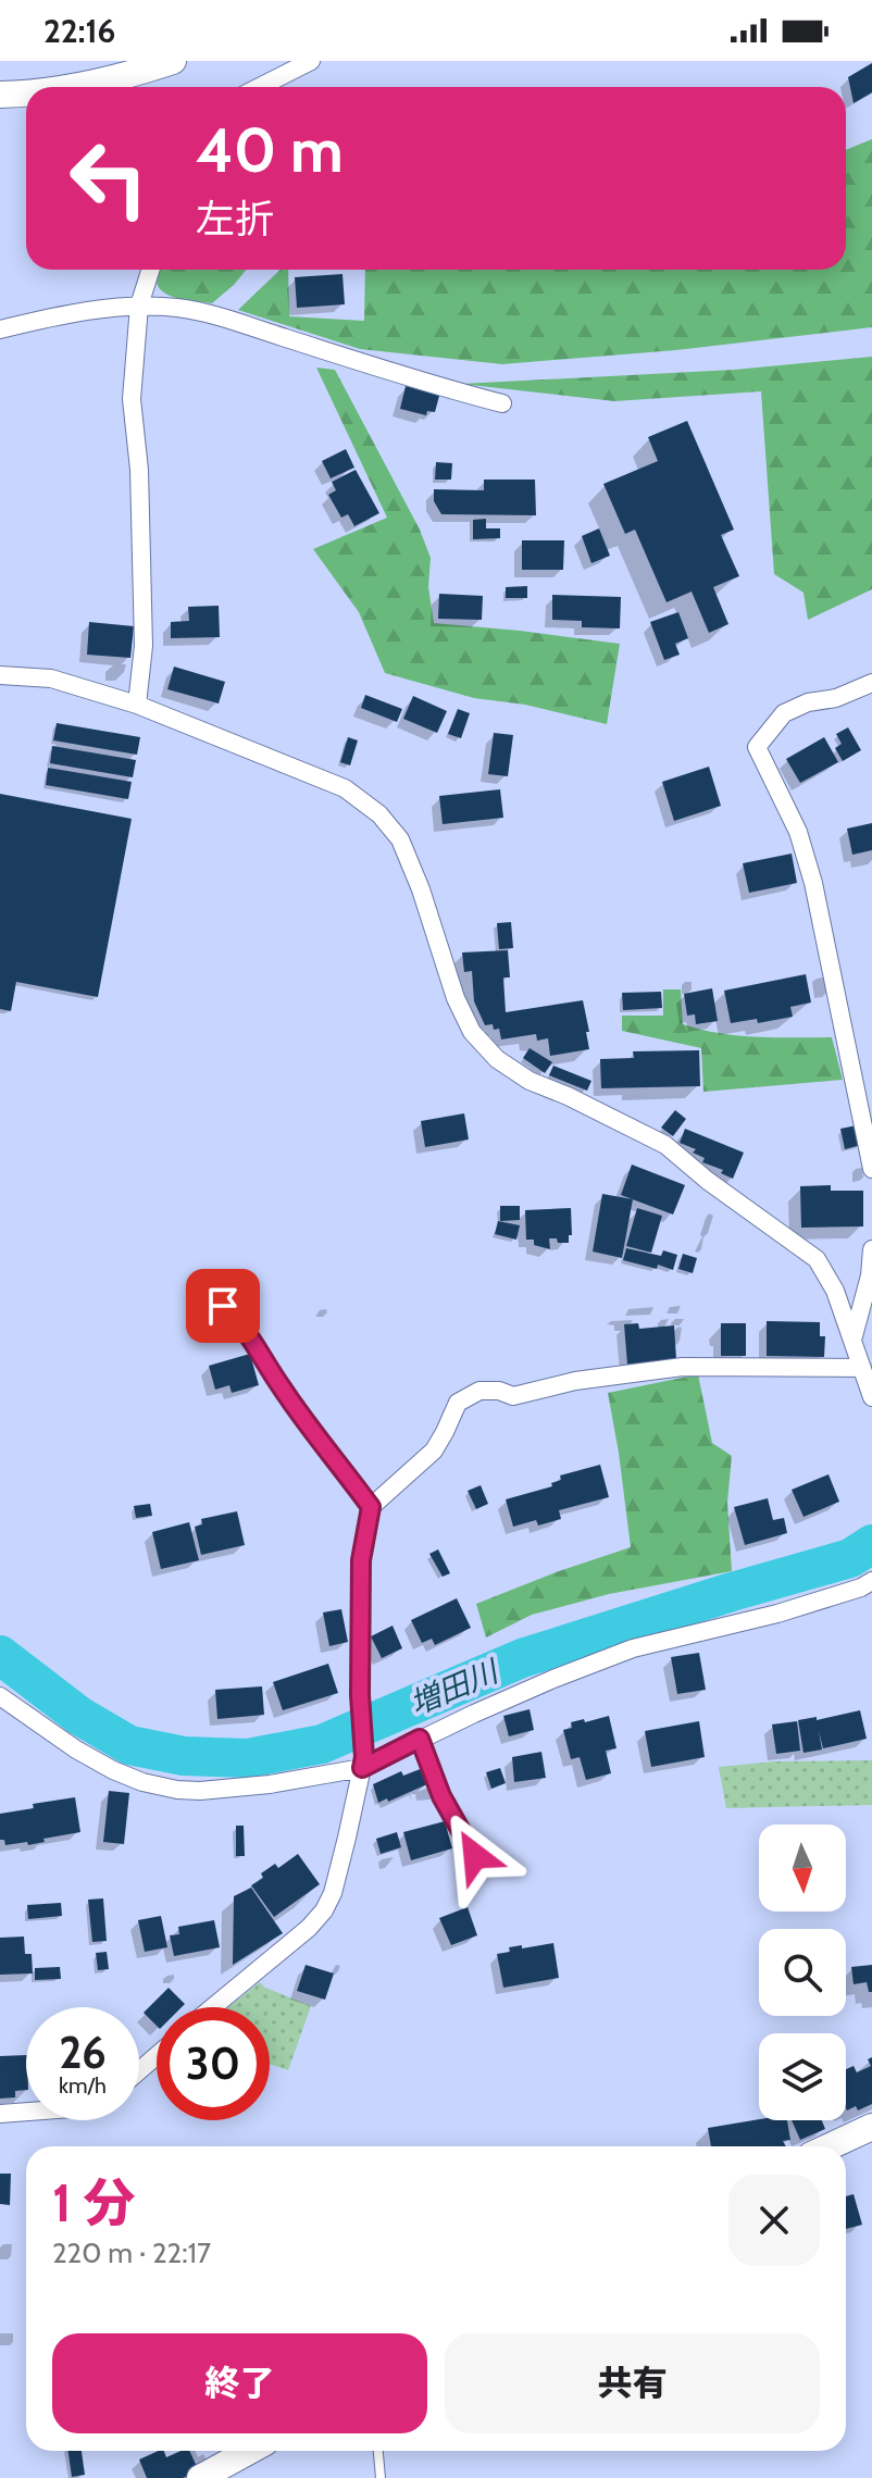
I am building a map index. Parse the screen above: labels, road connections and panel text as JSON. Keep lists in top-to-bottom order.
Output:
{
  "water": ["増田川"],
  "north": "bottom",
  "page": {
    "status": "22:16",
    "turn": ["40 m", "左折"],
    "speed": "26 km/h",
    "limit": "30",
    "heading": ["1 分", "220 m · 22:17"],
    "buttons": ["終了", "共有"]
  }
}
